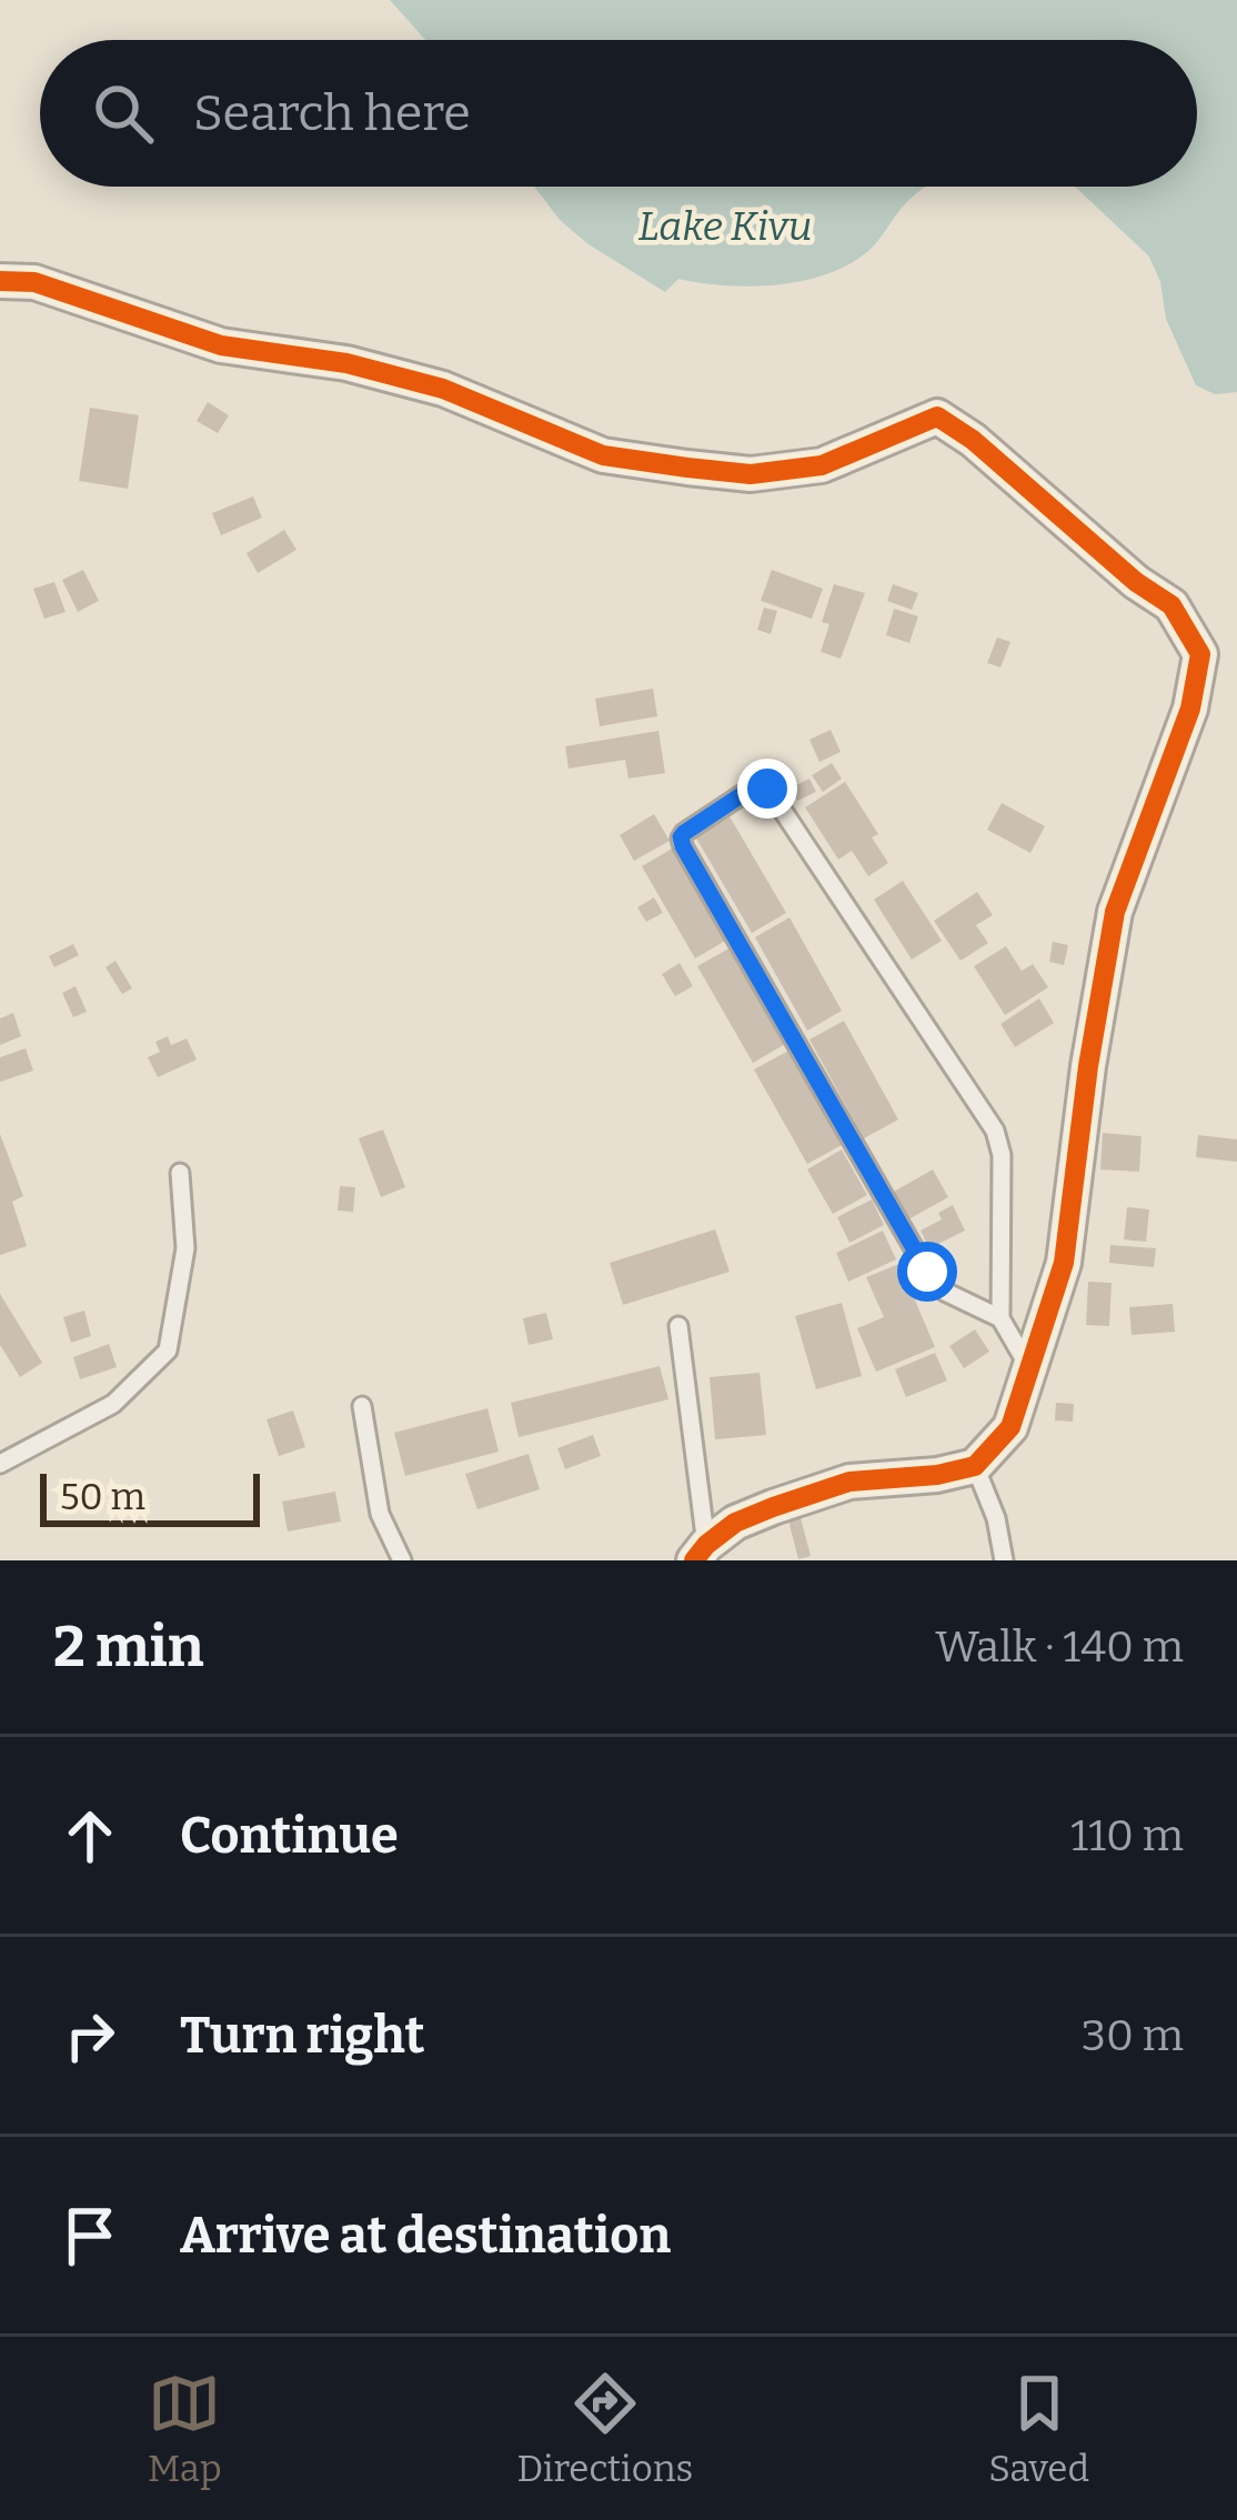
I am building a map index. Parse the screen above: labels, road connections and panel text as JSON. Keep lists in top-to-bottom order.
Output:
{
  "water": ["Lake Kivu"],
  "scale_bar": "50 m",
  "page": {
    "search": "Search here",
    "scale": "50 m",
    "heading": ["2 min", "Walk · 140 m"],
    "list": [
      ["Continue", "110 m"],
      ["Turn right", "30 m"],
      "Arrive at destination"
    ],
    "nav": ["Map", "Directions", "Saved"]
  }
}
